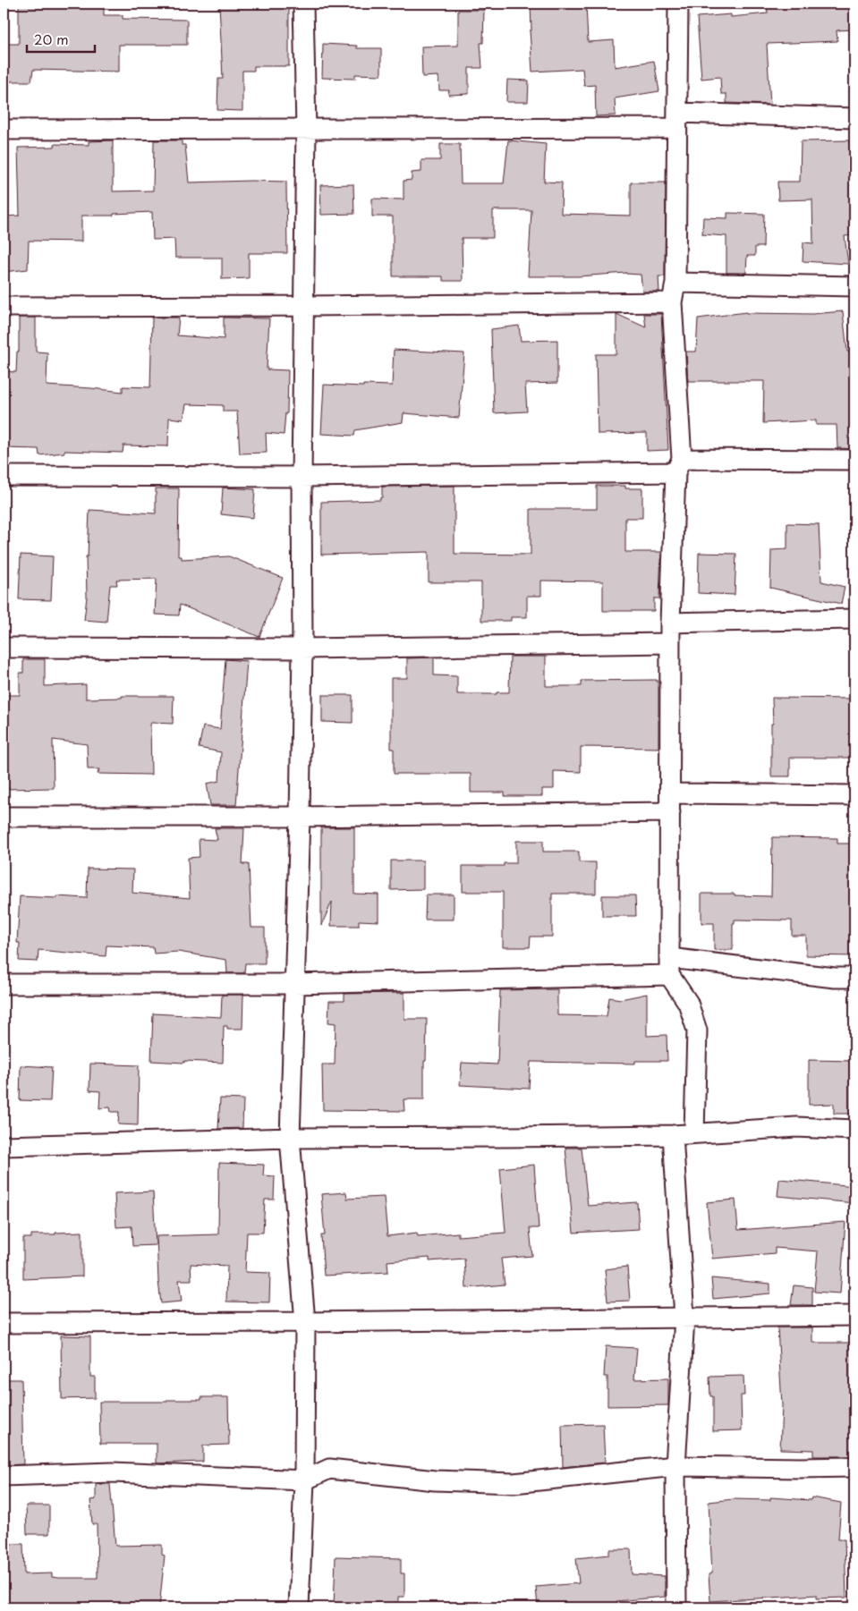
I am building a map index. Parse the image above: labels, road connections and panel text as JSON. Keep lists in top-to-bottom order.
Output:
{
  "scale_bar": "20 m"
}
